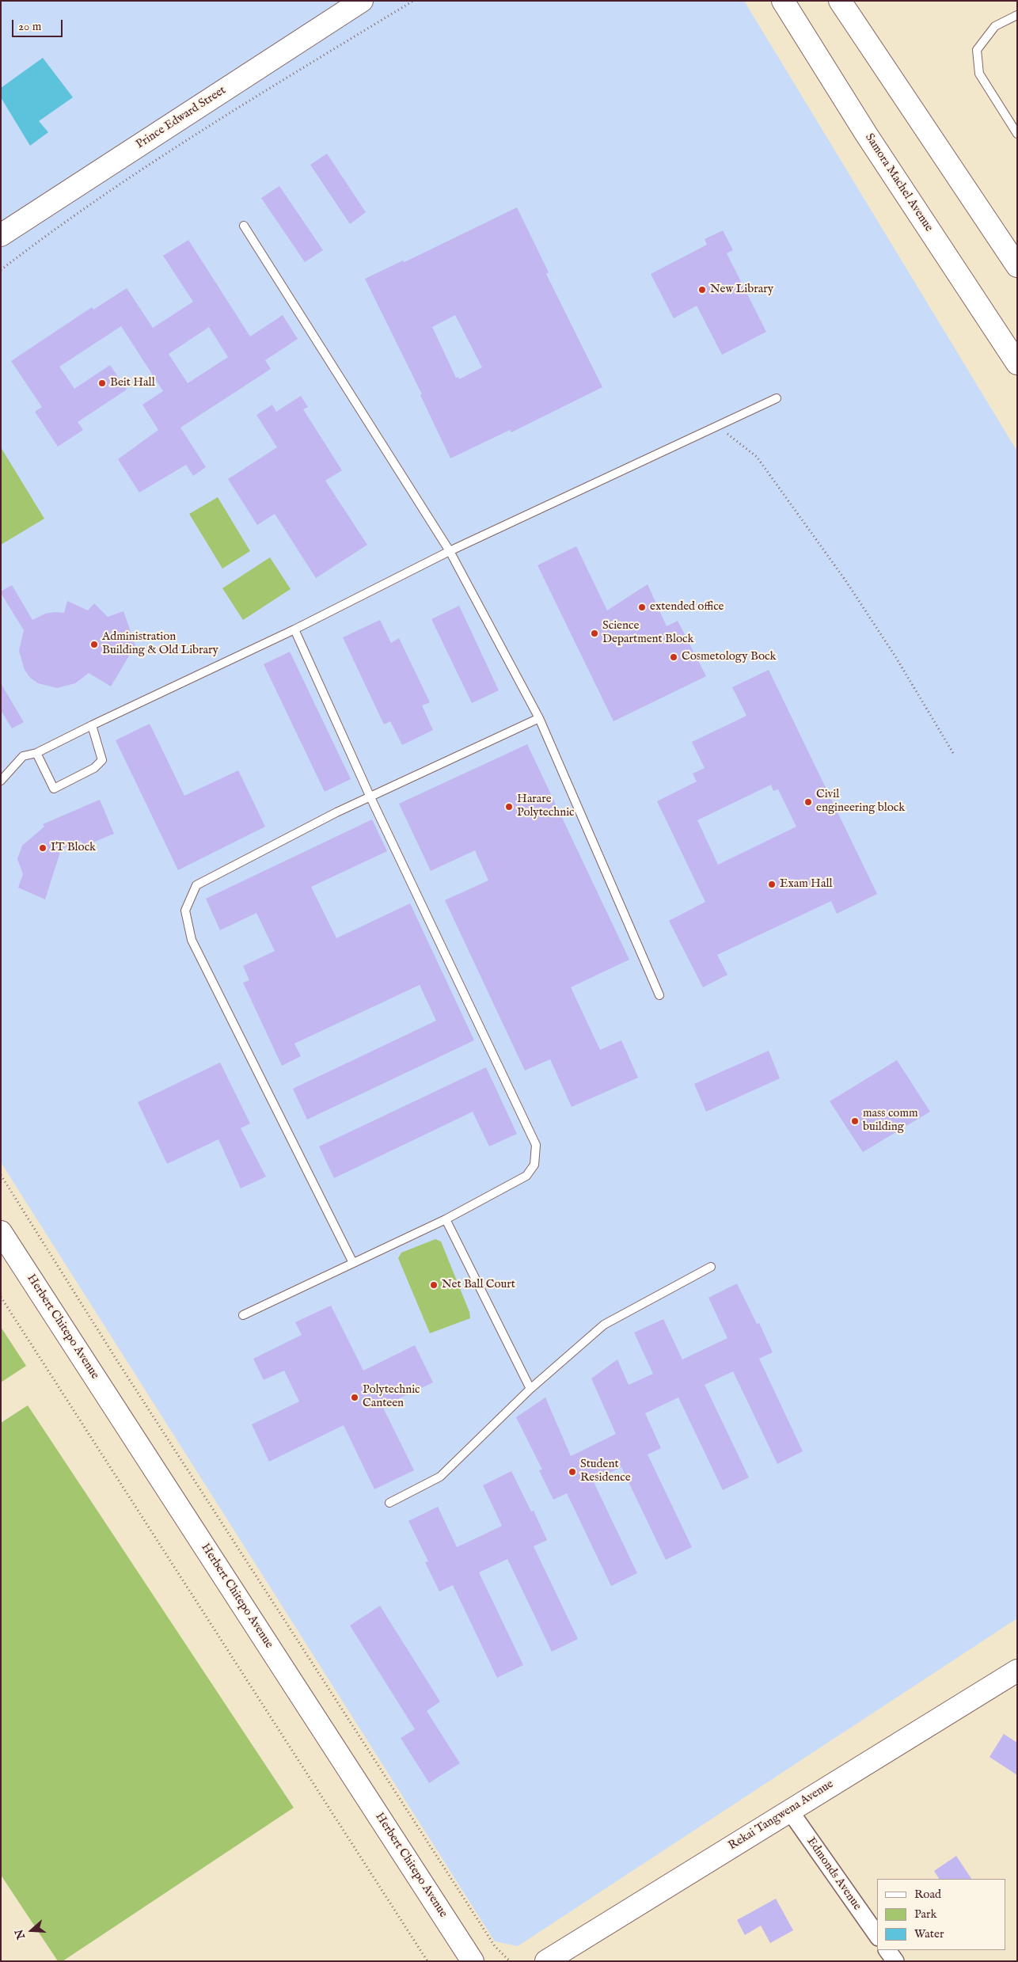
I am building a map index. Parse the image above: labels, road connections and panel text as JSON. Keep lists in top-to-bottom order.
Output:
{
  "streets": {
    "main road": [
      "Prince Edward Street",
      "Samora Machel Avenue",
      "Herbert Chitepo Avenue",
      "Rekai Tangwena Avenue"
    ],
    "street": ["Edmonds Avenue"]
  },
  "crossings": [
    ["Rekai Tangwena Avenue", "Edmonds Avenue"]
  ],
  "places": [
    "New Library",
    "Beit Hall",
    "extended office",
    "Science Department Block",
    "Administration Building & Old Library",
    "Cosmetology Bock",
    "Civil engineering block",
    "Harare Polytechnic",
    "IT Block",
    "Exam Hall",
    "mass comm building",
    "Net Ball Court",
    "Polytechnic Canteen",
    "Student Residence"
  ],
  "legend": ["Road", "Park", "Water"],
  "scale_bar": "20 m",
  "north": "left"
}
